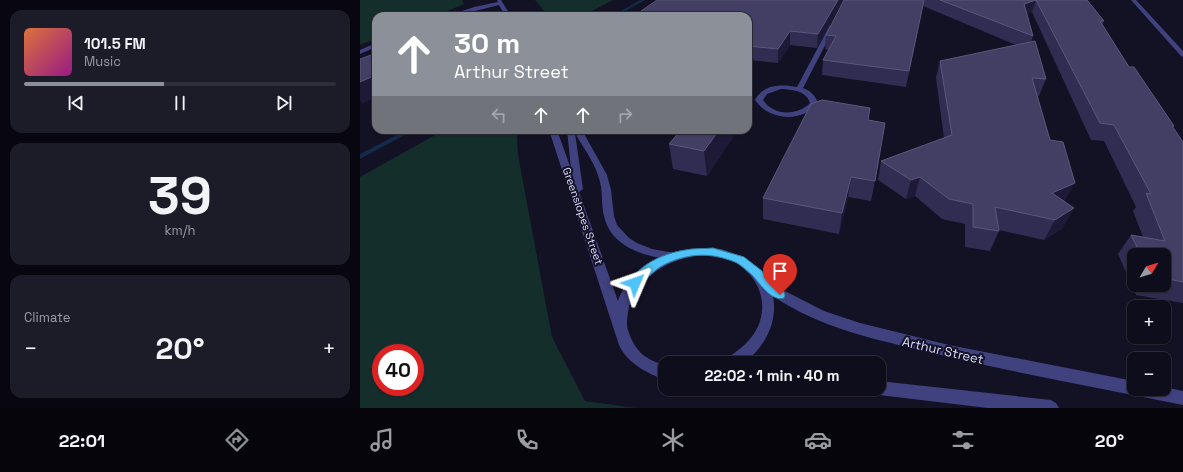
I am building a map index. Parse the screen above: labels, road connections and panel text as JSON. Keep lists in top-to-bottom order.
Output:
{
  "streets": {
    "street": ["Greenslopes Street", "Arthur Street"]
  },
  "north": "top right",
  "page": {
    "turn": ["30 m", "Arthur Street"],
    "song": ["101.5 FM", "Music"],
    "tile": [
      ["39", "km/h"],
      "Climate"
    ],
    "map_buttons": ["+", "−"],
    "heat": ["−", "20°", "+"],
    "limit": "40",
    "trip": "22:02 · 1 min · 40 m",
    "tabs": ["22:01", "20°"]
  }
}
